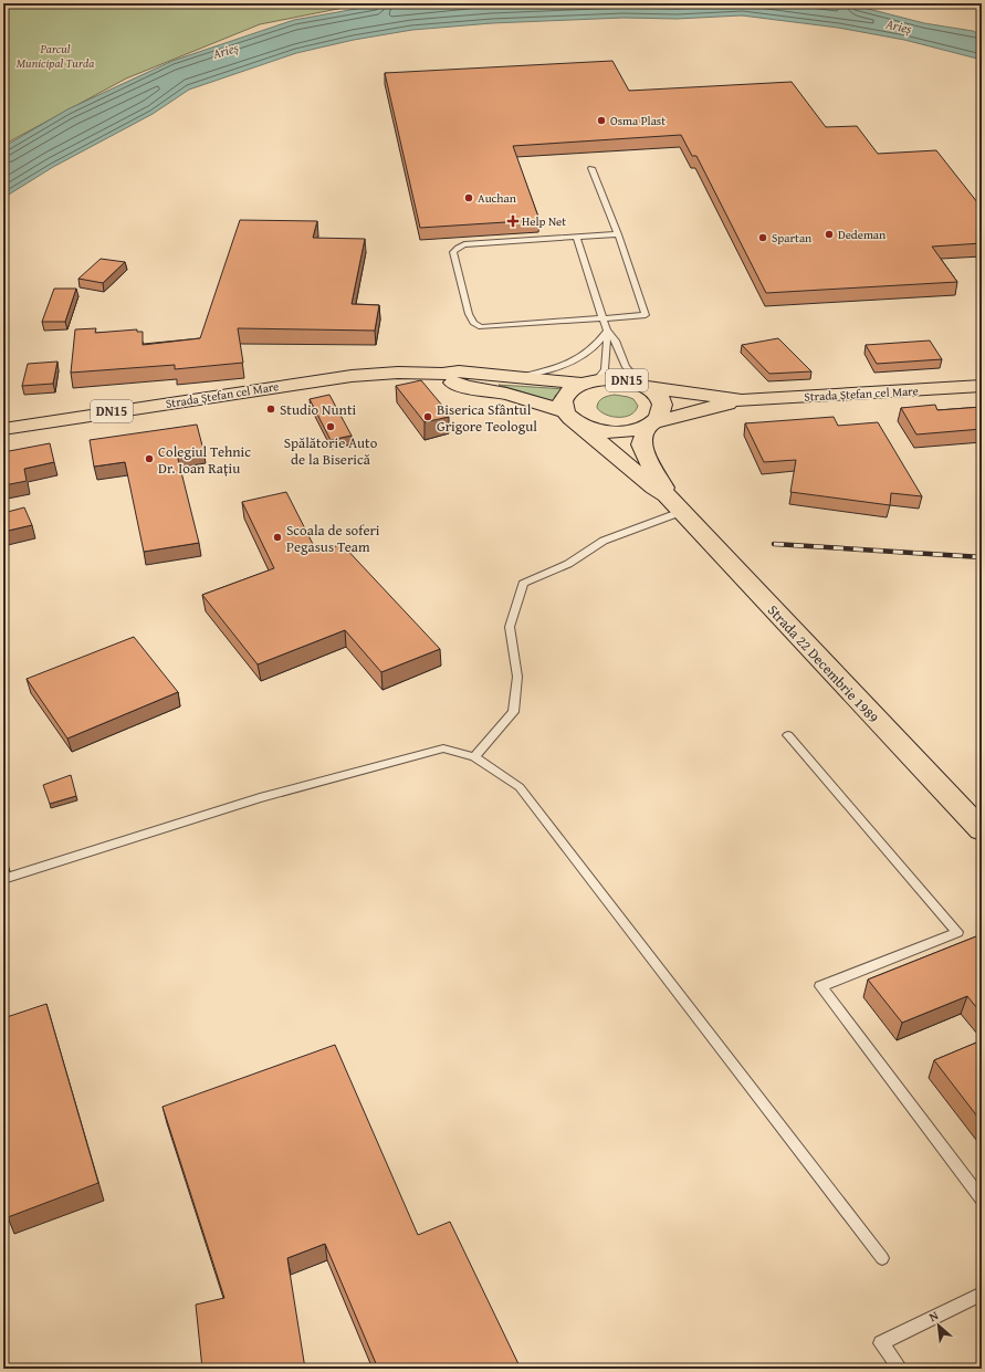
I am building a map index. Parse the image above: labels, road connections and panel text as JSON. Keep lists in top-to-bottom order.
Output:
{
  "streets": {
    "main road": ["DN15", "Strada Ștefan cel Mare", "Strada 22 Decembrie 1989"]
  },
  "crossings": [
    ["DN15", "Strada Ștefan cel Mare"],
    ["DN15", "Strada 22 Decembrie 1989"],
    ["Strada Ștefan cel Mare", "Strada 22 Decembrie 1989"]
  ],
  "water": ["Arieș"],
  "parks": ["Parcul Municipal Turda"],
  "places": {
    "other": [
      "Osma Plast",
      "Auchan",
      "Dedeman",
      "Spartan",
      "Studio Nunti",
      "Biserica Sfântul Grigore Teologul",
      "Spălătorie Auto de la Biserică",
      "Colegiul Tehnic Dr. Ioan Rațiu",
      "Scoala de soferi Pegasus Team"
    ],
    "health": ["Help Net"]
  },
  "north": "top left"
}
